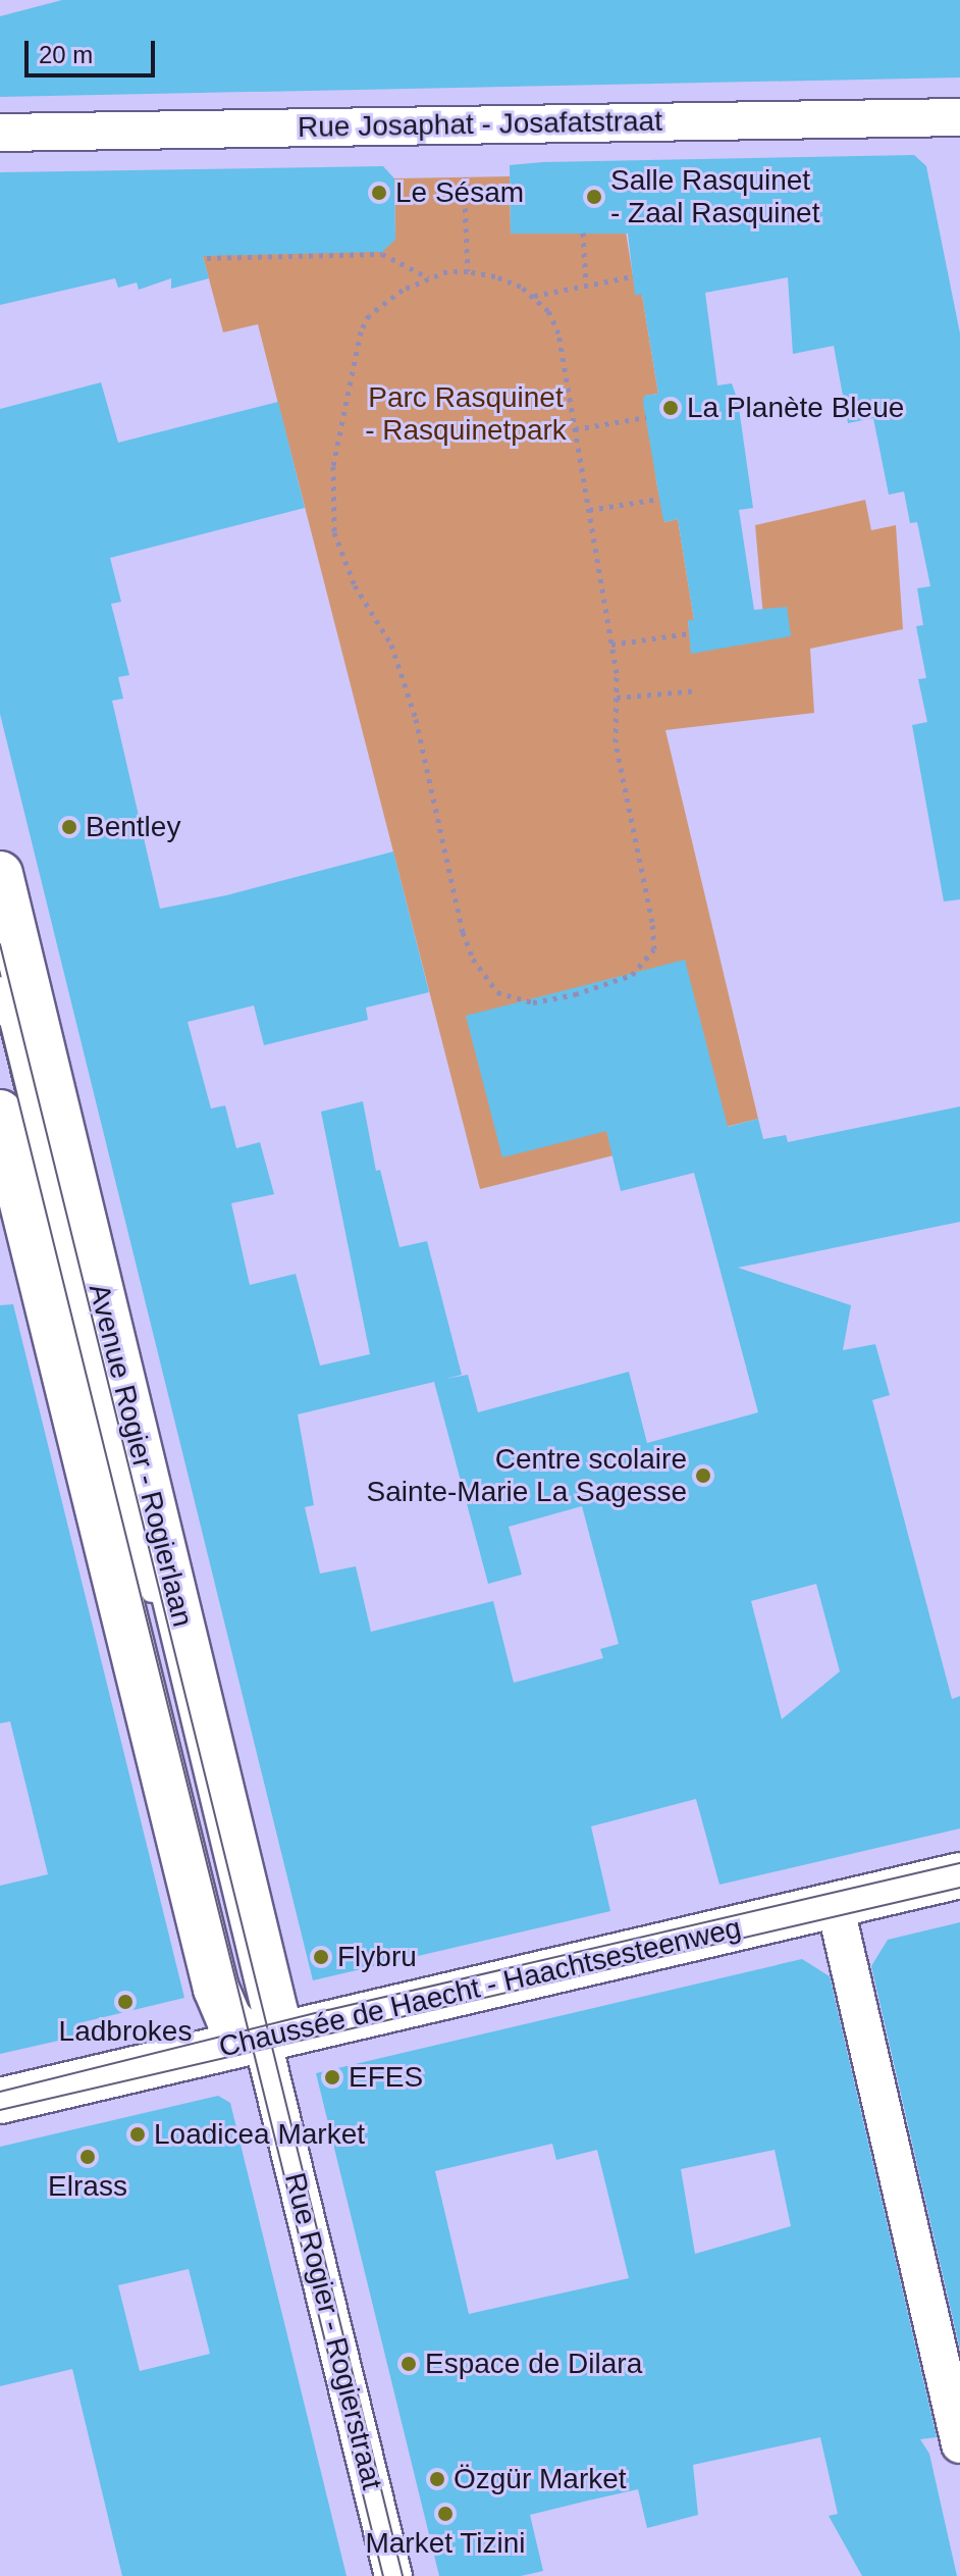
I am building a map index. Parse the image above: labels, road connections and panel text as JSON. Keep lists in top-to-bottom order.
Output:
{
  "streets": {
    "street": [
      "Rue Josaphat - Josafatstraat",
      "Avenue Rogier - Rogierlaan",
      "Chaussée de Haecht - Haachtsesteenweg",
      "Rue Rogier - Rogierstraat"
    ]
  },
  "crossings": [
    ["Avenue Rogier - Rogierlaan", "Chaussée de Haecht - Haachtsesteenweg"],
    ["Avenue Rogier - Rogierlaan", "Rue Rogier - Rogierstraat"],
    ["Chaussée de Haecht - Haachtsesteenweg", "Rue Rogier - Rogierstraat"]
  ],
  "parks": ["Parc Rasquinet - Rasquinetpark"],
  "places": [
    "Le Sésam",
    "Salle Rasquinet - Zaal Rasquinet",
    "La Planète Bleue",
    "Bentley",
    "Centre scolaire Sainte-Marie La Sagesse",
    "Flybru",
    "Ladbrokes",
    "EFES",
    "Loadicea Market",
    "Elrass",
    "Espace de Dilara",
    "Özgür Market",
    "Market Tizini"
  ],
  "scale_bar": "20 m"
}
